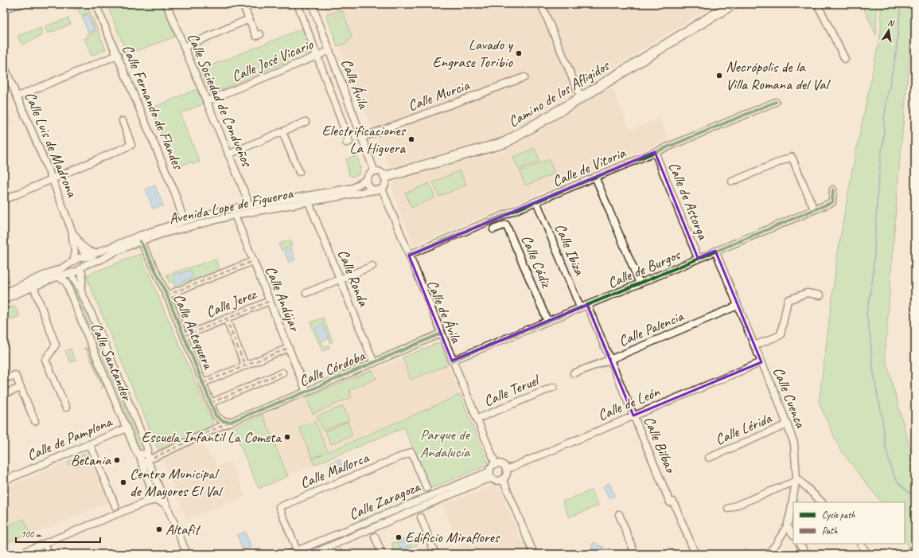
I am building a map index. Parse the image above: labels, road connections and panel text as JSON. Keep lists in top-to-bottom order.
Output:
{
  "streets": {
    "street": [
      "Calle José Vicario",
      "Calle Ávila",
      "Camino de los Afligidos",
      "Calle Murcia",
      "Calle Sociedad de Condueños",
      "Calle Fernando de Flandes",
      "Calle Luis de Madrona",
      "Calle de Vitoria",
      "Calle de Astorga",
      "Avenida Lope de Figueroa",
      "Calle Ibiza",
      "Calle Cádiz",
      "Calle de Burgos",
      "Calle Ronda",
      "Calle Andújar",
      "Calle Jerez",
      "Calle de Ávila",
      "Calle Palencia",
      "Calle Antequera",
      "Calle Santander",
      "Calle Córdoba",
      "Calle Teruel",
      "Calle Cuenca",
      "Calle de León",
      "Calle Lérida",
      "Calle de Pamplona",
      "Calle Bilbao",
      "Calle Mallorca",
      "Calle Zaragoza"
    ]
  },
  "crossings": [
    ["Calle José Vicario", "Calle Ávila"],
    ["Calle José Vicario", "Calle Sociedad de Condueños"],
    ["Calle Ávila", "Camino de los Afligidos"],
    ["Calle Ávila", "Calle Murcia"],
    ["Calle Ávila", "Avenida Lope de Figueroa"],
    ["Calle Ávila", "Calle de Ávila"],
    ["Camino de los Afligidos", "Avenida Lope de Figueroa"],
    ["Camino de los Afligidos", "Calle de Ávila"],
    ["Calle Sociedad de Condueños", "Avenida Lope de Figueroa"],
    ["Calle Fernando de Flandes", "Avenida Lope de Figueroa"],
    ["Calle Luis de Madrona", "Avenida Lope de Figueroa"],
    ["Calle de Vitoria", "Calle de Astorga"],
    ["Calle de Vitoria", "Calle Ibiza"],
    ["Calle de Vitoria", "Calle de Ávila"],
    ["Calle de Astorga", "Calle de Burgos"],
    ["Avenida Lope de Figueroa", "Calle Ronda"],
    ["Avenida Lope de Figueroa", "Calle Andújar"],
    ["Avenida Lope de Figueroa", "Calle de Ávila"],
    ["Avenida Lope de Figueroa", "Calle Antequera"],
    ["Avenida Lope de Figueroa", "Calle Santander"],
    ["Calle Ibiza", "Calle de Burgos"],
    ["Calle Cádiz", "Calle de Burgos"],
    ["Calle de Burgos", "Calle de Ávila"],
    ["Calle de Burgos", "Calle Cuenca"],
    ["Calle de Burgos", "Calle Bilbao"],
    ["Calle Ronda", "Calle Córdoba"],
    ["Calle Andújar", "Calle Jerez"],
    ["Calle Andújar", "Calle Córdoba"],
    ["Calle Jerez", "Calle Antequera"],
    ["Calle de Ávila", "Calle Córdoba"],
    ["Calle de Ávila", "Calle Teruel"],
    ["Calle de Ávila", "Calle de León"],
    ["Calle de Ávila", "Calle Zaragoza"],
    ["Calle Palencia", "Calle Cuenca"],
    ["Calle Palencia", "Calle Bilbao"],
    ["Calle Antequera", "Calle Córdoba"],
    ["Calle Santander", "Calle de Pamplona"],
    ["Calle Cuenca", "Calle de León"],
    ["Calle Cuenca", "Calle Lérida"],
    ["Calle de León", "Calle Bilbao"],
    ["Calle de León", "Calle Zaragoza"],
    ["Calle Mallorca", "Calle Zaragoza"]
  ],
  "parks": ["Parque de Andalucía"],
  "places": [
    "Lavado y Engrase Toribio",
    "Necrópolis de la Villa Romana del Val",
    "Electrificaciones La Higuera",
    "Escuela Infantil La Cometa",
    "Betania",
    "Centro Municipal de Mayores El Val",
    "Altafit",
    "Edificio Miraflores"
  ],
  "legend": ["Cycle path", "Path"],
  "scale_bar": "100 m",
  "north": "top"
}
